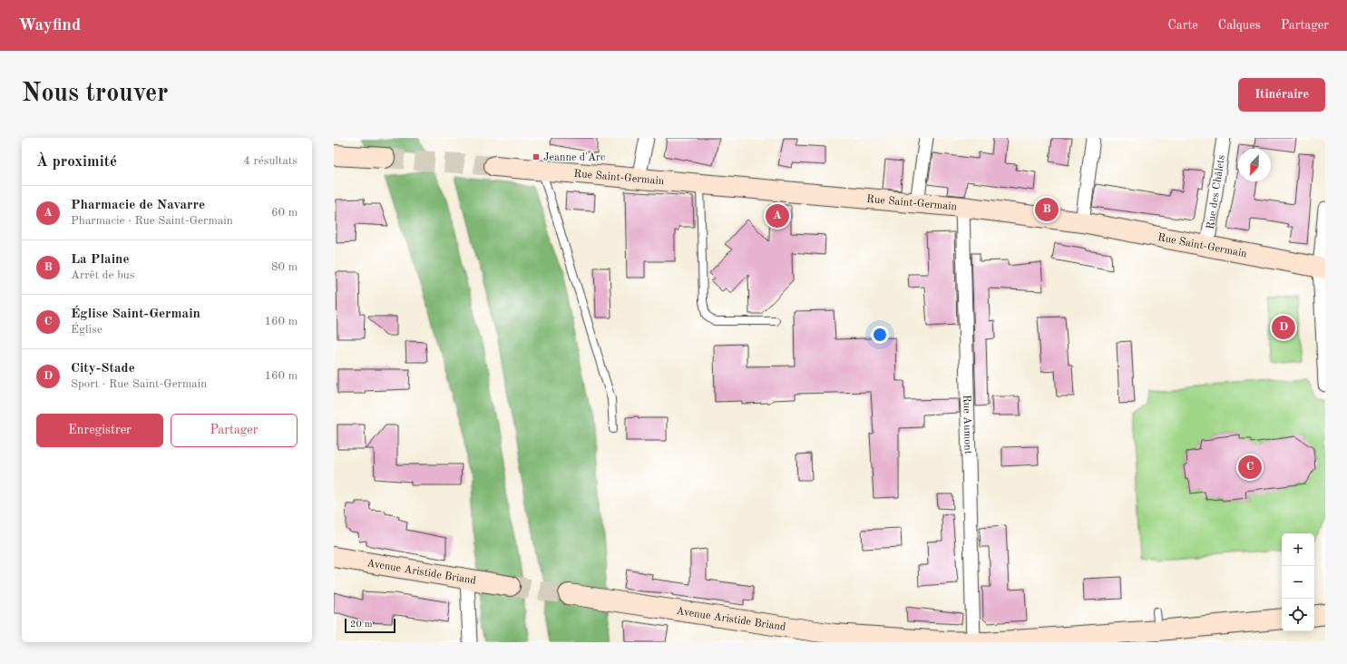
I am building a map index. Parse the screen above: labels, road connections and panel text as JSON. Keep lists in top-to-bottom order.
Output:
{
  "streets": {
    "main road": ["Rue Saint-Germain", "Avenue Aristide Briand"],
    "street": ["Rue des Châlets", "Rue Aumont"]
  },
  "crossings": [
    ["Rue Saint-Germain", "Rue des Châlets"],
    ["Rue Saint-Germain", "Rue Aumont"],
    ["Rue Aumont", "Avenue Aristide Briand"]
  ],
  "places": {
    "transit": ["Jeanne d'Arc"]
  },
  "scale_bar": "20 m",
  "north": "bottom",
  "page": {
    "header": "Wayfind",
    "nav": ["Carte", "Calques", "Partager"],
    "buttons": [
      "Itinéraire",
      ["Enregistrer", "Partager"]
    ],
    "title": "Nous trouver",
    "heading": ["À proximité", "4 résultats"],
    "list": [
      {
        "mark": "A",
        "name": "Pharmacie de Navarre",
        "note": "Pharmacie · Rue Saint-Germain",
        "value": "60 m"
      },
      {
        "mark": "B",
        "name": "La Plaine",
        "note": "Arrêt de bus",
        "value": "80 m"
      },
      {
        "mark": "C",
        "name": "Église Saint-Germain",
        "note": "Église",
        "value": "160 m"
      },
      {
        "mark": "D",
        "name": "City-Stade",
        "note": "Sport · Rue Saint-Germain",
        "value": "160 m"
      }
    ],
    "pins": [
      "B",
      "A",
      "D",
      "C"
    ],
    "map_buttons": ["+", "−"],
    "scale": "20 m"
  }
}
